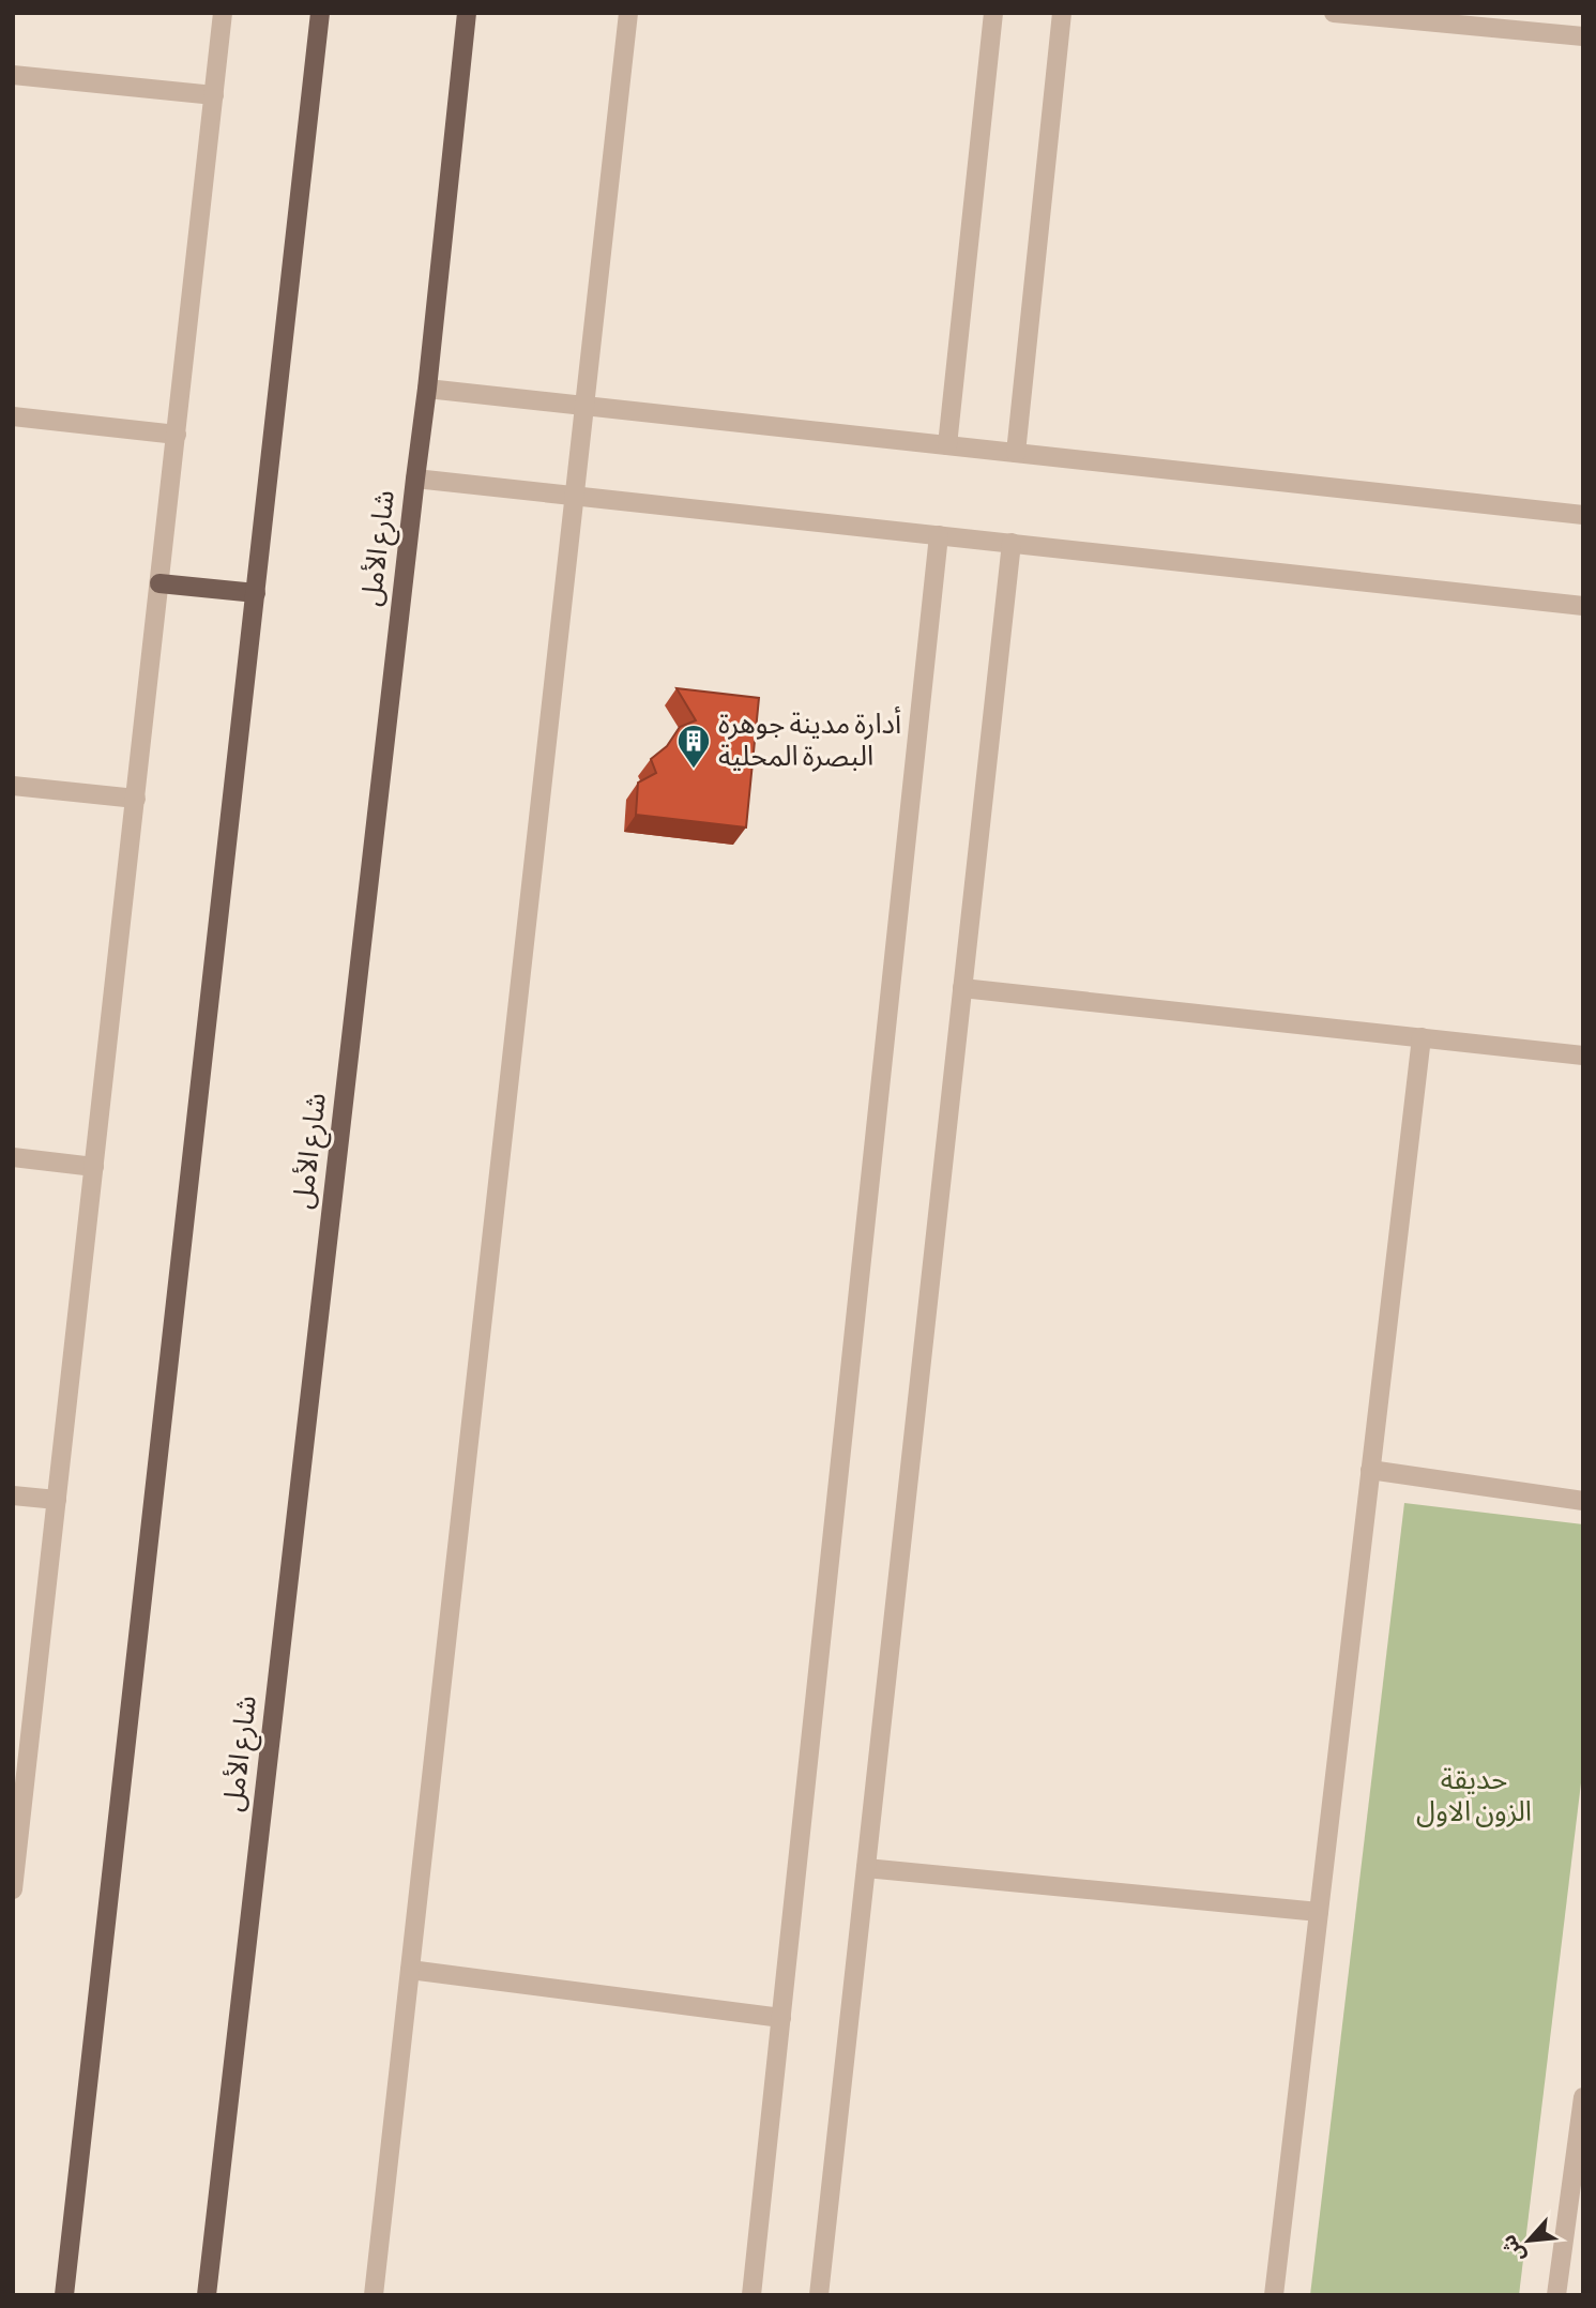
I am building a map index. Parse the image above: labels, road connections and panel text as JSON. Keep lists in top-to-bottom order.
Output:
{
  "streets": {
    "main road": ["شارع الأمل"]
  },
  "parks": ["حديقة الزون الاول"],
  "places": {
    "building": ["أدارة مدينة جوهرة البصرة المحلية"]
  },
  "north": "bottom left"
}
